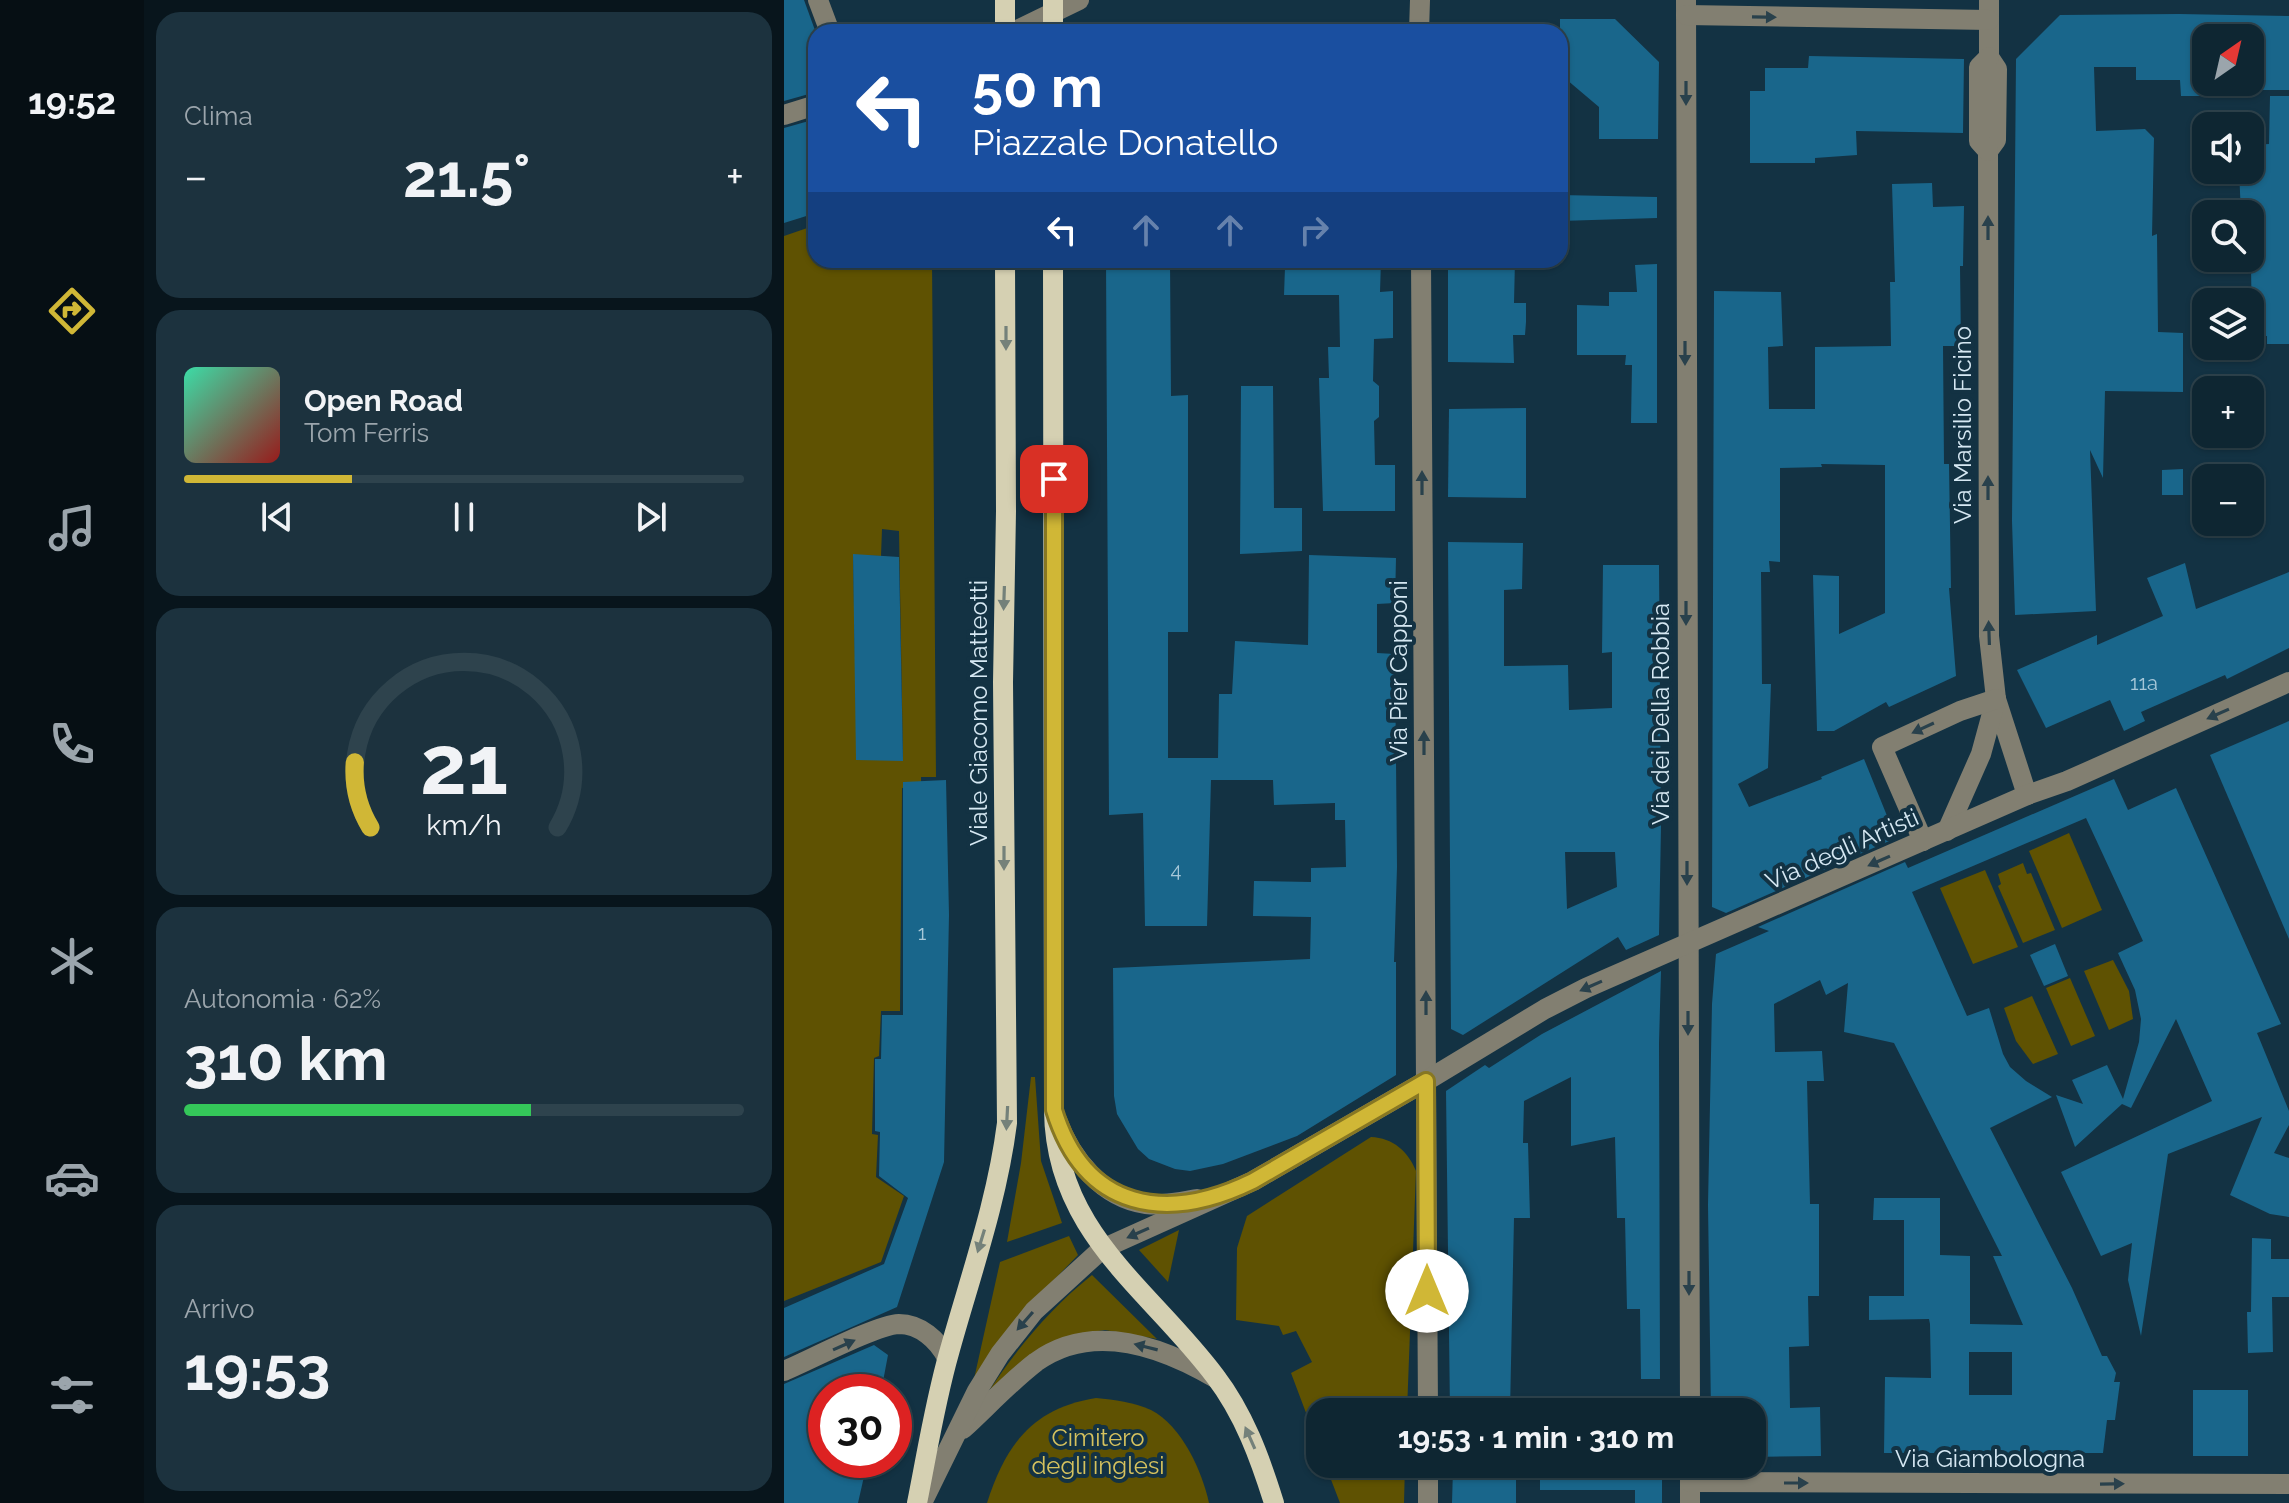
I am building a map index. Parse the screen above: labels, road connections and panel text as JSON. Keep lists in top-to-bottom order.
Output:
{
  "streets": {
    "main road": ["Viale Giacomo Matteotti"],
    "street": [
      "Via Marsilio Ficino",
      "Via Pier Capponi",
      "Via dei Della Robbia",
      "Via degli Artisti",
      "Via Giambologna"
    ]
  },
  "crossings": [
    ["Via Pier Capponi", "Via degli Artisti"],
    ["Viale Giacomo Matteotti", "Via degli Artisti"],
    ["Via dei Della Robbia", "Via degli Artisti"]
  ],
  "one_way": [
    "Via Marsilio Ficino",
    "Via Pier Capponi",
    "Via dei Della Robbia",
    "Via degli Artisti",
    "Via Giambologna"
  ],
  "parks": ["Cimitero degli inglesi"],
  "house_numbers": ["11a", "4", "1"],
  "north": "top right",
  "page": {
    "tabs": "19:52",
    "tile": [
      "Clima",
      ["Autonomia · 62%", "310 km"],
      ["Arrivo", "19:53"]
    ],
    "map_buttons": ["+", "−"],
    "turn": ["50 m", "Piazzale Donatello"],
    "heat": ["−", "21.5°", "+"],
    "song": ["Open Road", "Tom Ferris"],
    "limit": "30",
    "trip": "19:53 · 1 min · 310 m",
    "gauge": ["21", "km/h"]
  }
}
